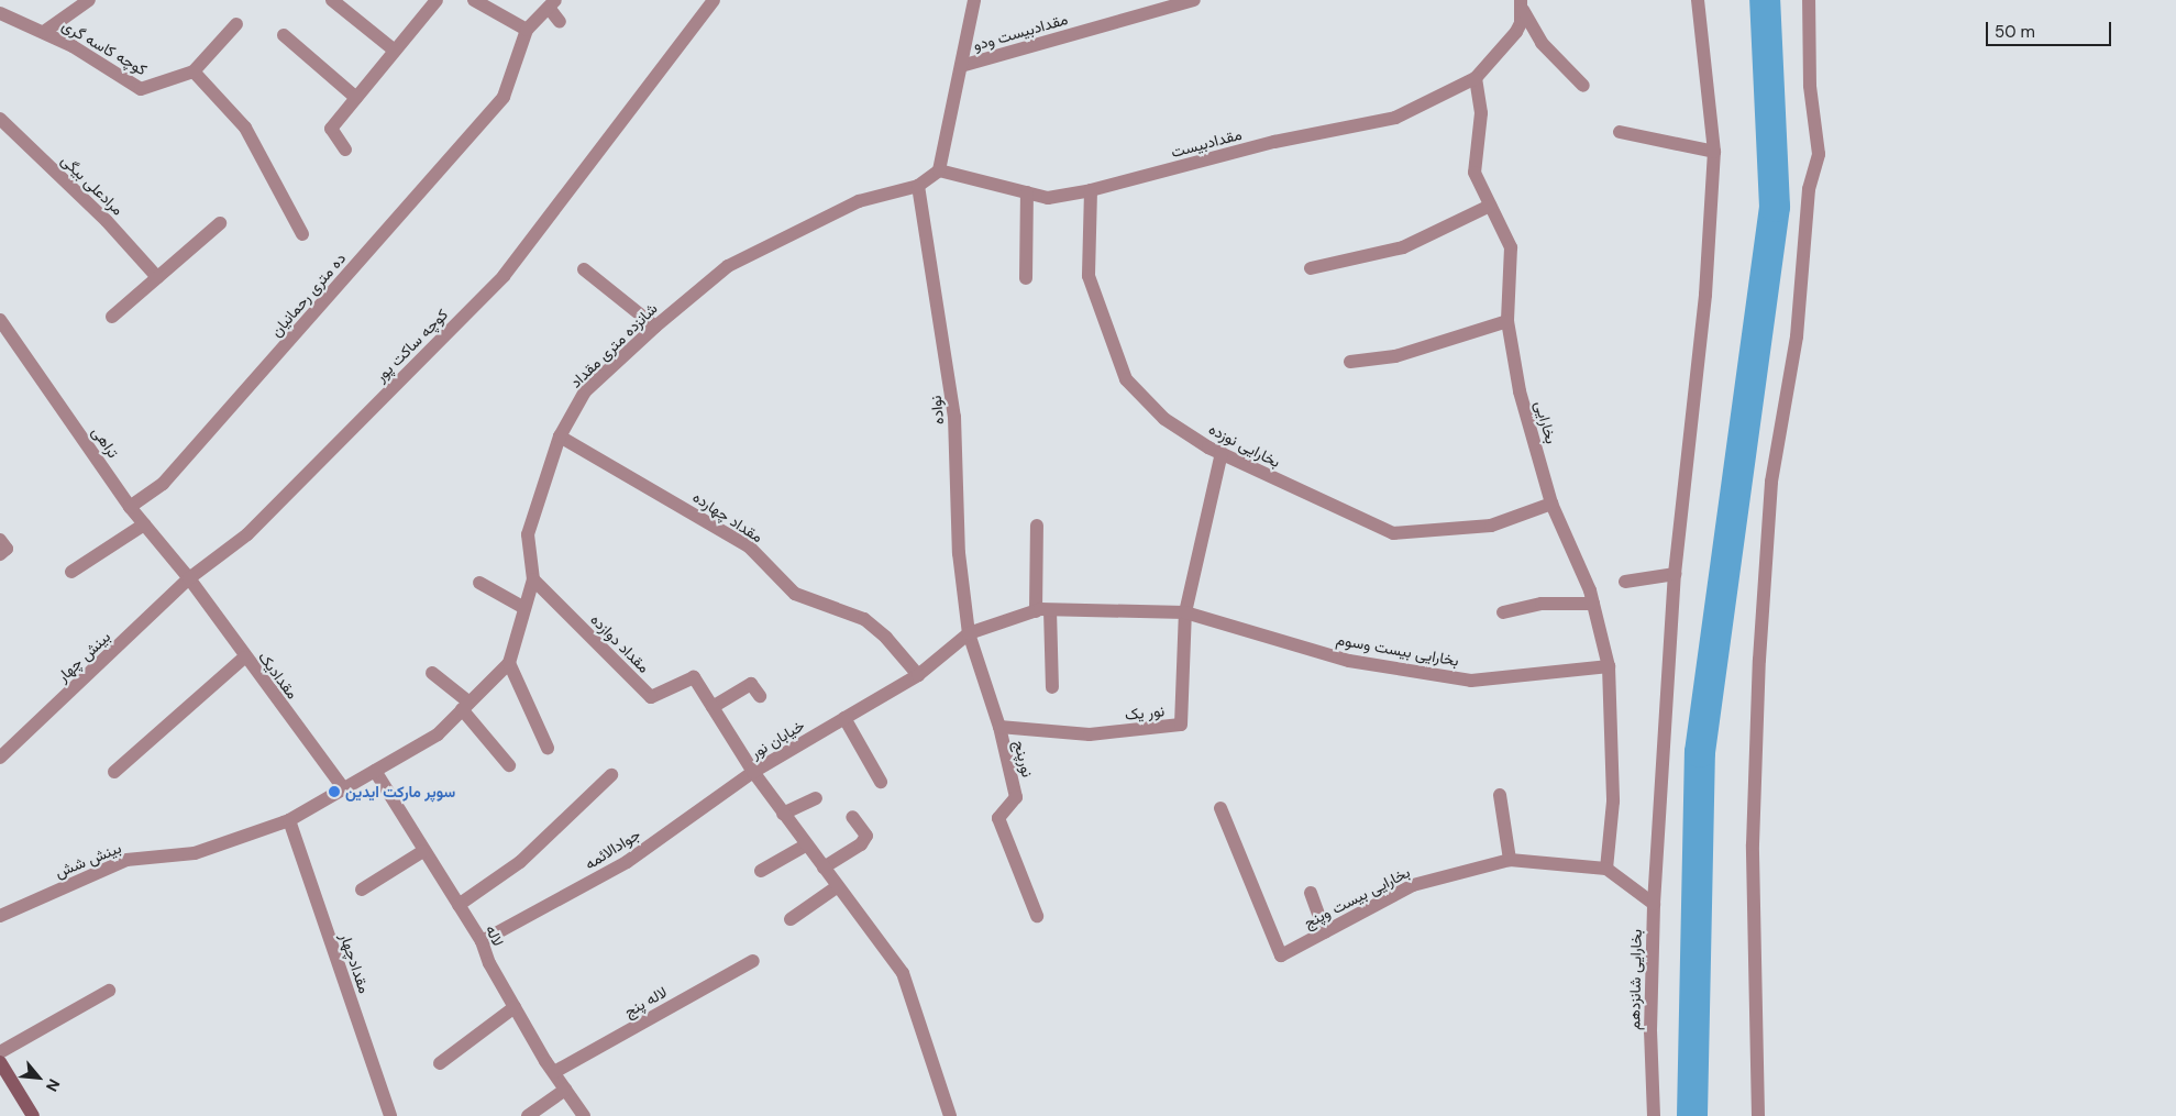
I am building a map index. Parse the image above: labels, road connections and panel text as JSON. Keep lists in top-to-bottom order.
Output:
{
  "streets": {
    "street": [
      "مقدادبیست ودو",
      "کوچه کاسه گری",
      "مقدادبیست",
      "مرادعلی بیگی",
      "ده متری رحمانیان",
      "کوچه ساکت پور",
      "شانزده متری مقداد",
      "نواده",
      "بخارایی",
      "تراهی",
      "بخارایی نوزده",
      "مقداد چهارده",
      "مقداد دوازده",
      "بخارایی بیست وسوم",
      "بینش چهار",
      "مقدادیک",
      "نور یک",
      "خیابان نور",
      "نورپنج",
      "جوادالائمه",
      "بینش شش",
      "بخارایی بیست وپنج",
      "لاله",
      "مقدادچهار",
      "بخارایی شانزدهم",
      "لاله پنج"
    ]
  },
  "crossings": [
    ["مقدادبیست", "شانزده متری مقداد"],
    ["مقدادبیست", "بخارایی"],
    ["مقدادبیست", "بخارایی نوزده"],
    ["ده متری رحمانیان", "تراهی"],
    ["کوچه ساکت پور", "تراهی"],
    ["کوچه ساکت پور", "بینش چهار"],
    ["کوچه ساکت پور", "مقدادیک"],
    ["شانزده متری مقداد", "نواده"],
    ["شانزده متری مقداد", "مقداد چهارده"],
    ["شانزده متری مقداد", "مقداد دوازده"],
    ["شانزده متری مقداد", "مقدادیک"],
    ["شانزده متری مقداد", "بینش شش"],
    ["شانزده متری مقداد", "لاله"],
    ["شانزده متری مقداد", "مقدادچهار"],
    ["نواده", "خیابان نور"],
    ["نواده", "نورپنج"],
    ["بخارایی", "بخارایی نوزده"],
    ["بخارایی", "بخارایی بیست وسوم"],
    ["بخارایی", "بخارایی بیست وپنج"],
    ["تراهی", "بینش چهار"],
    ["تراهی", "مقدادیک"],
    ["مقداد چهارده", "خیابان نور"],
    ["بخارایی بیست وسوم", "نور یک"],
    ["بخارایی بیست وسوم", "خیابان نور"],
    ["بینش چهار", "مقدادیک"],
    ["نور یک", "خیابان نور"],
    ["نور یک", "نورپنج"],
    ["خیابان نور", "نورپنج"],
    ["خیابان نور", "جوادالائمه"],
    ["جوادالائمه", "لاله"],
    ["بینش شش", "مقدادچهار"],
    ["لاله", "لاله پنج"]
  ],
  "places": ["سوپر مارکت ایدین"],
  "scale_bar": "50 m",
  "north": "bottom right"
}
